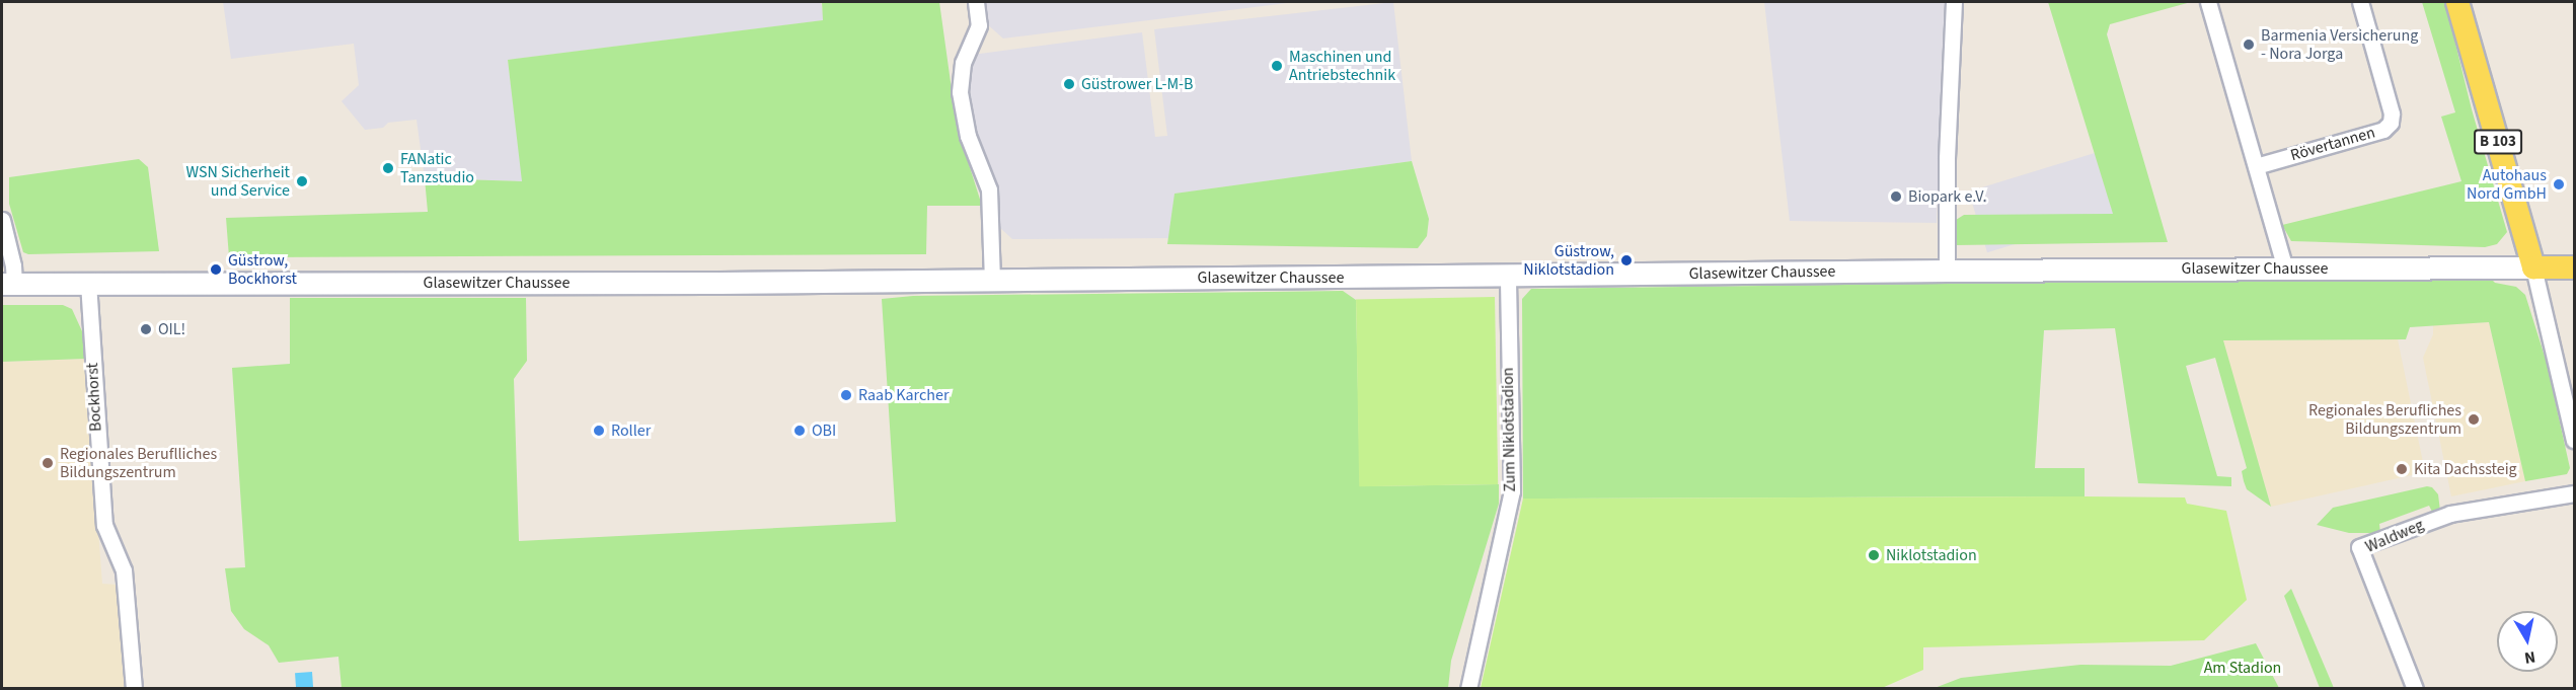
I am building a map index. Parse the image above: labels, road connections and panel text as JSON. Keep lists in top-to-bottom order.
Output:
{
  "streets": {
    "main road": ["B 103", "Glasewitzer Chaussee"],
    "street": [
      "Rövertannen",
      "Bockhorst",
      "Zum Niklotstadion",
      "Waldweg"
    ]
  },
  "crossings": [
    ["B 103", "Glasewitzer Chaussee"],
    ["Glasewitzer Chaussee", "Bockhorst"],
    ["Glasewitzer Chaussee", "Zum Niklotstadion"]
  ],
  "parks": ["Am Stadion"],
  "places": [
    "Barmenia Versicherung - Nora Jorga",
    "Maschinen und Antriebstechnik",
    "Güstrower L-M-B",
    "FANatic Tanzstudio",
    "WSN Sicherheit und Service",
    "Autohaus Nord GmbH",
    "Biopark e.V.",
    "Güstrow, Niklotstadion",
    "Güstrow, Bockhorst",
    "OIL!",
    "Raab Karcher",
    "Regionales Berufliches Bildungszentrum",
    "Roller",
    "OBI",
    "Regionales Beruflliches Bildungszentrum",
    "Kita Dachssteig",
    "Niklotstadion"
  ],
  "north": "bottom"
}
